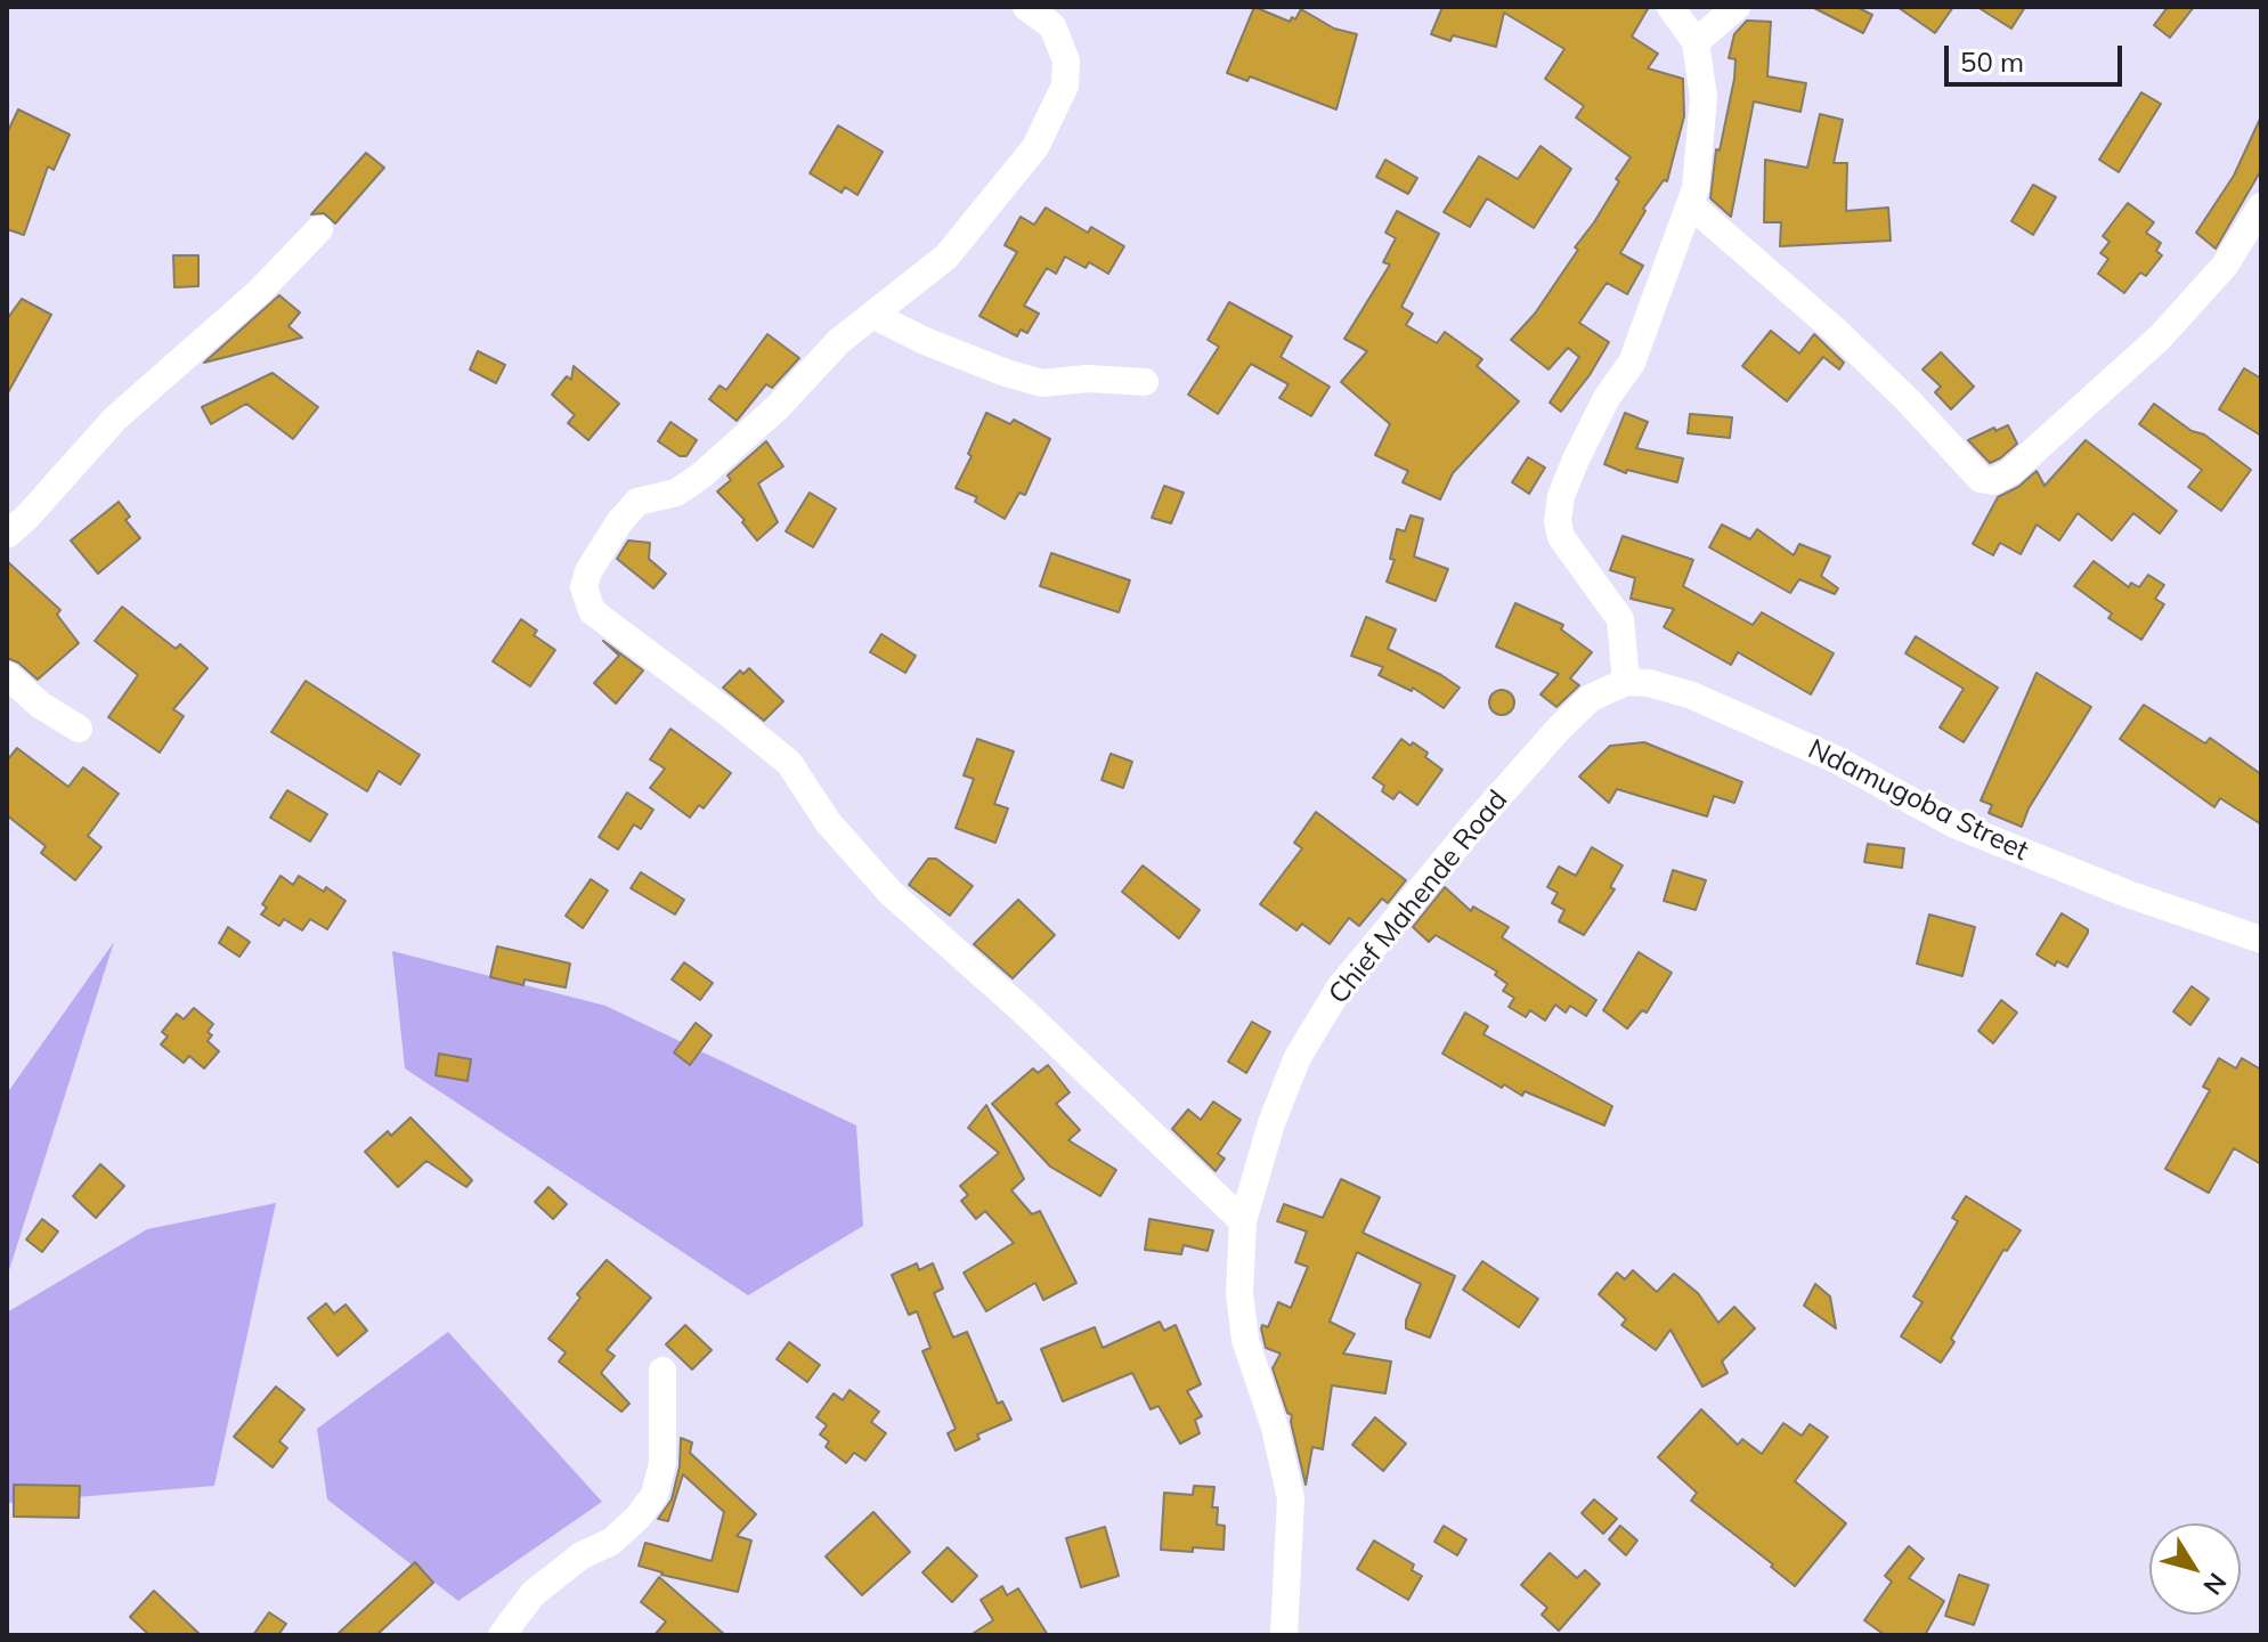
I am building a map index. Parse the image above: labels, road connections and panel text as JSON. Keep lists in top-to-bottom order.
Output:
{
  "streets": {
    "street": ["Ndamugoba Street", "Chief Mahende Road"]
  },
  "crossings": [
    ["Ndamugoba Street", "Chief Mahende Road"]
  ],
  "scale_bar": "50 m",
  "north": "bottom right"
}
